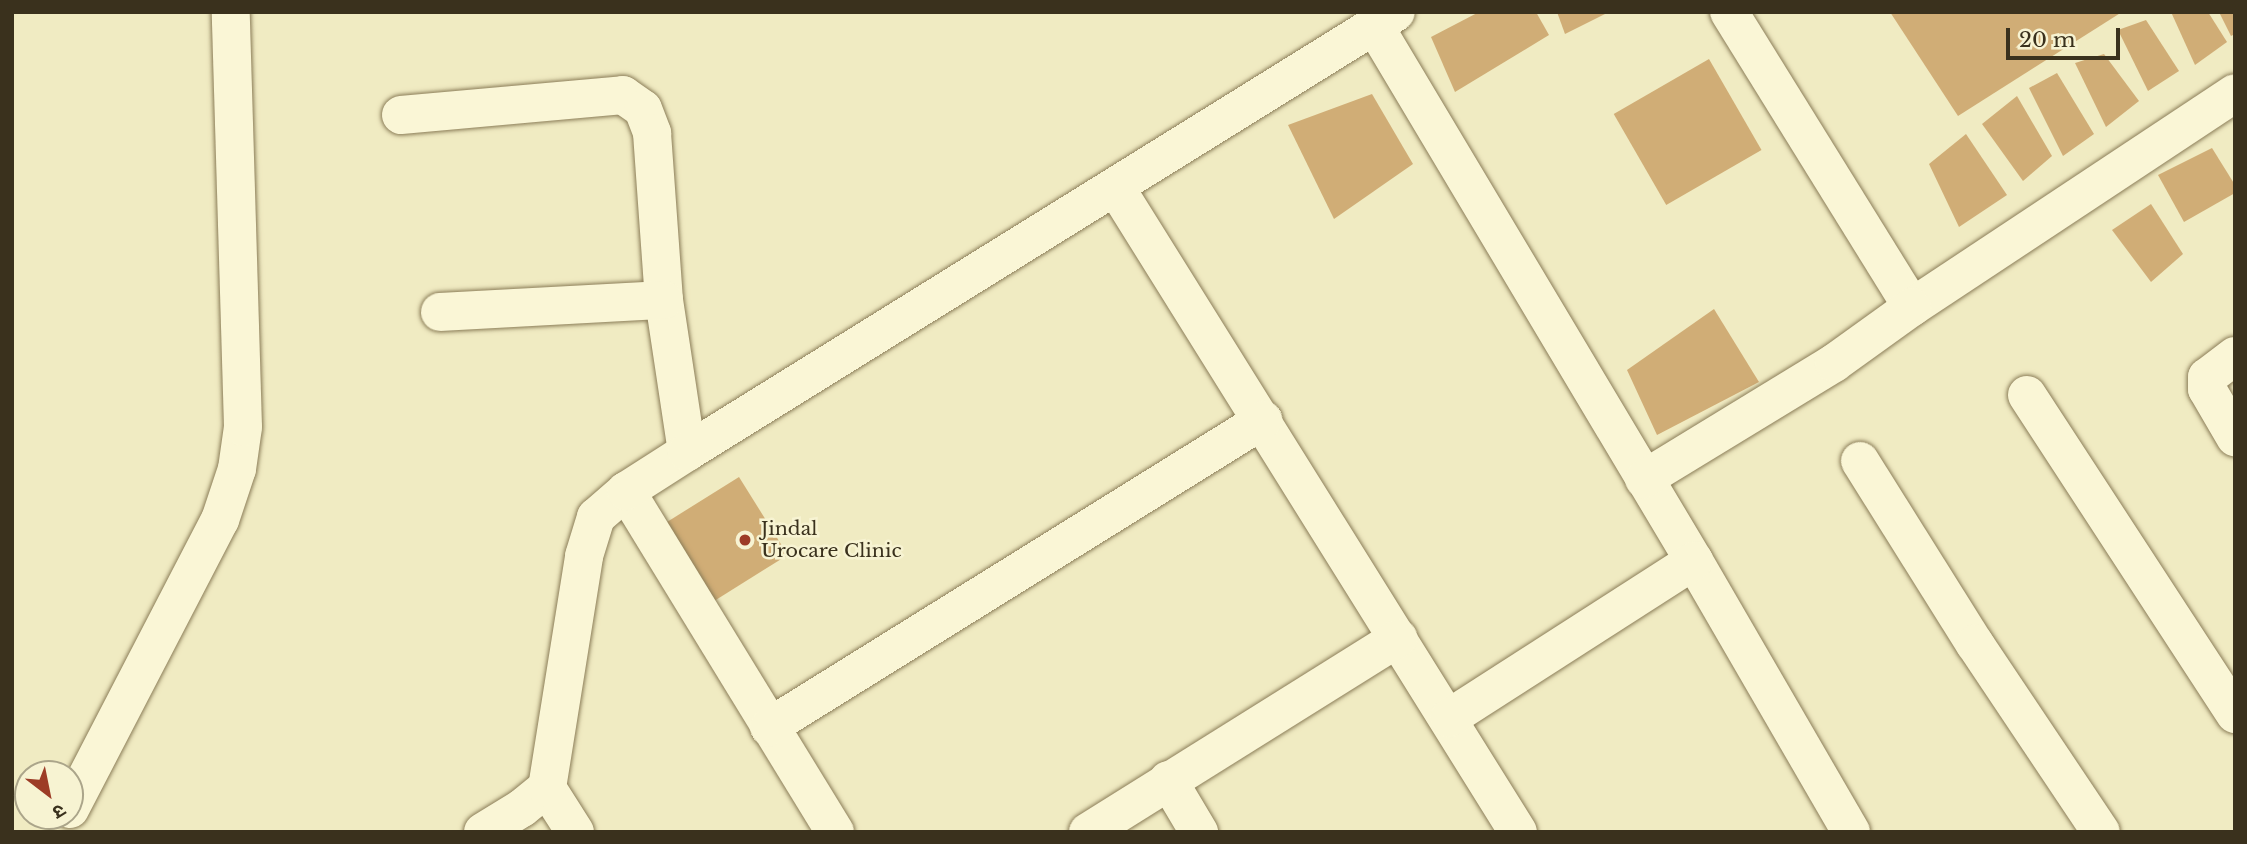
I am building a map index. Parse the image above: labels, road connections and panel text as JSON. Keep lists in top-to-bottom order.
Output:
{
  "places": ["Jindal Urocare Clinic"],
  "scale_bar": "20 m",
  "north": "bottom right"
}
